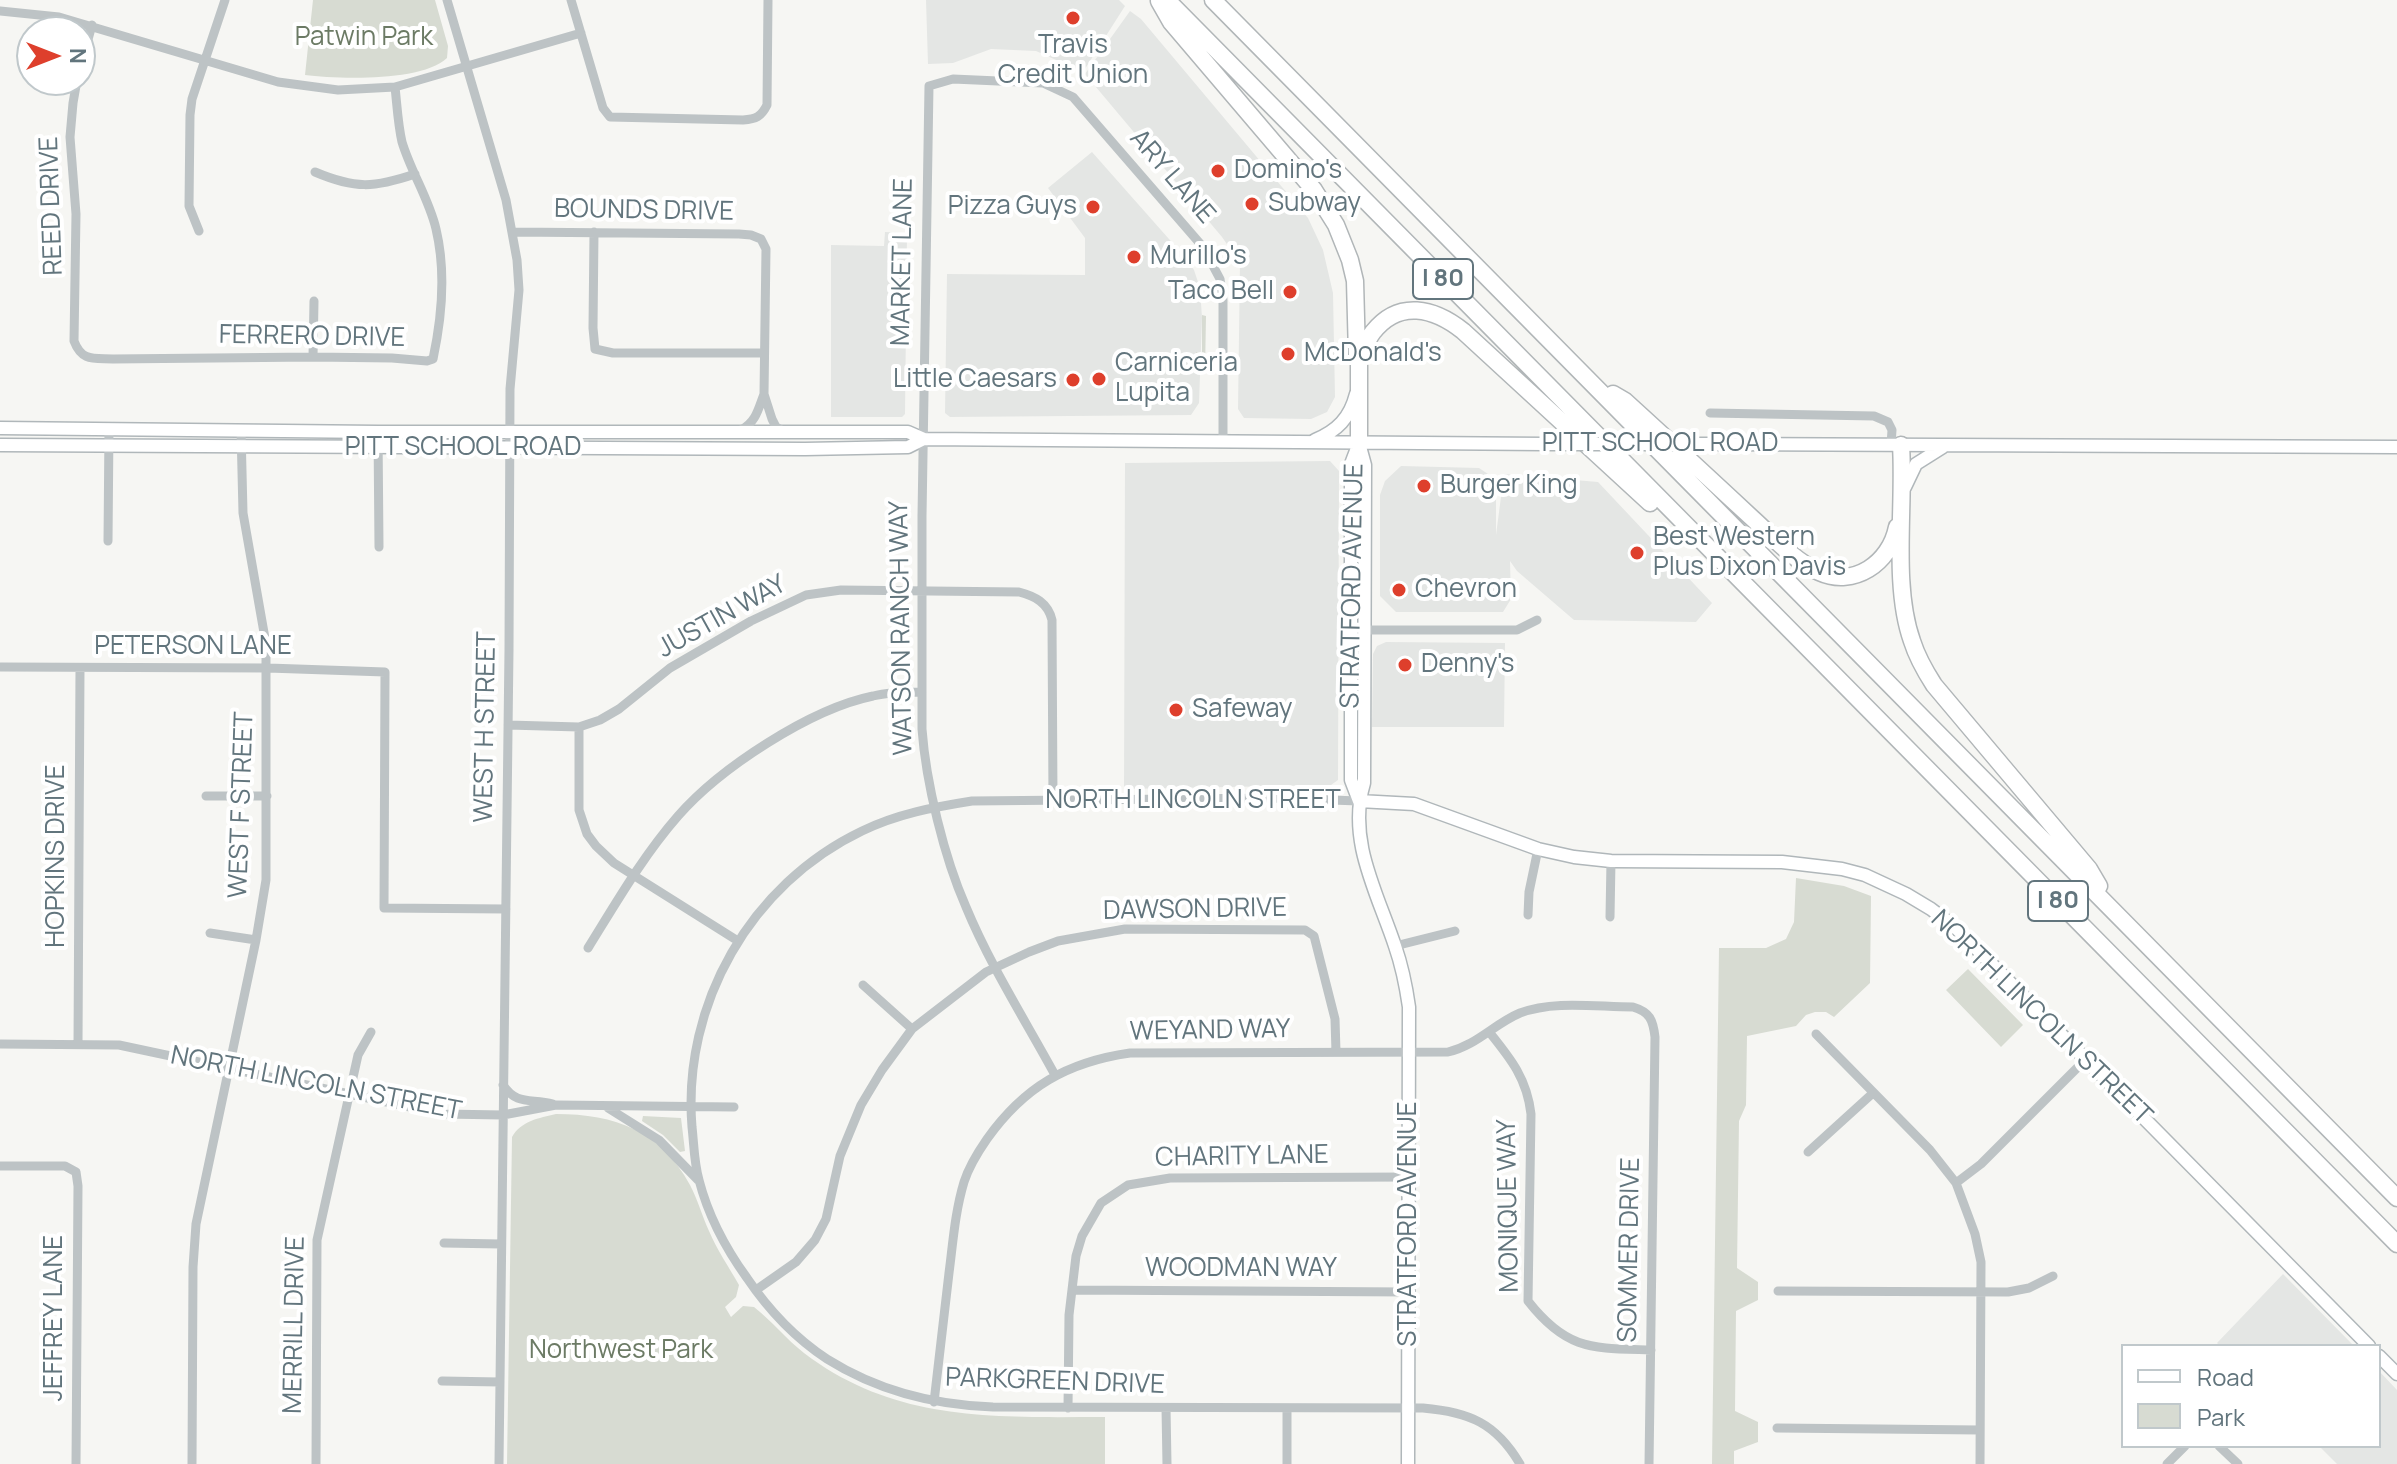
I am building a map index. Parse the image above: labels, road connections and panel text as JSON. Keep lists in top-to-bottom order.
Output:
{
  "streets": {
    "highway": ["I 80"],
    "street": [
      "ARY LANE",
      "REED DRIVE",
      "BOUNDS DRIVE",
      "MARKET LANE",
      "FERRERO DRIVE",
      "PITT SCHOOL ROAD",
      "STRATFORD AVENUE",
      "JUSTIN WAY",
      "WATSON RANCH WAY",
      "PETERSON LANE",
      "WEST H STREET",
      "NORTH LINCOLN STREET",
      "WEST F STREET",
      "HOPKINS DRIVE",
      "DAWSON DRIVE",
      "WEYAND WAY",
      "CHARITY LANE",
      "MONIQUE WAY",
      "SOMMER DRIVE",
      "WOODMAN WAY",
      "JEFFREY LANE",
      "MERRILL DRIVE",
      "PARKGREEN DRIVE"
    ]
  },
  "crossings": [
    ["ARY LANE", "MARKET LANE"],
    ["ARY LANE", "PITT SCHOOL ROAD"],
    ["REED DRIVE", "FERRERO DRIVE"],
    ["BOUNDS DRIVE", "PITT SCHOOL ROAD"],
    ["BOUNDS DRIVE", "WEST H STREET"],
    ["MARKET LANE", "PITT SCHOOL ROAD"],
    ["MARKET LANE", "WATSON RANCH WAY"],
    ["PITT SCHOOL ROAD", "STRATFORD AVENUE"],
    ["PITT SCHOOL ROAD", "WATSON RANCH WAY"],
    ["PITT SCHOOL ROAD", "WEST H STREET"],
    ["PITT SCHOOL ROAD", "WEST F STREET"],
    ["STRATFORD AVENUE", "NORTH LINCOLN STREET"],
    ["STRATFORD AVENUE", "WEYAND WAY"],
    ["STRATFORD AVENUE", "CHARITY LANE"],
    ["STRATFORD AVENUE", "WOODMAN WAY"],
    ["STRATFORD AVENUE", "PARKGREEN DRIVE"],
    ["JUSTIN WAY", "WATSON RANCH WAY"],
    ["JUSTIN WAY", "WEST H STREET"],
    ["JUSTIN WAY", "NORTH LINCOLN STREET"],
    ["WATSON RANCH WAY", "NORTH LINCOLN STREET"],
    ["WATSON RANCH WAY", "DAWSON DRIVE"],
    ["WATSON RANCH WAY", "WEYAND WAY"],
    ["PETERSON LANE", "WEST H STREET"],
    ["PETERSON LANE", "WEST F STREET"],
    ["PETERSON LANE", "HOPKINS DRIVE"],
    ["WEST H STREET", "NORTH LINCOLN STREET"],
    ["NORTH LINCOLN STREET", "WEST F STREET"],
    ["NORTH LINCOLN STREET", "HOPKINS DRIVE"],
    ["NORTH LINCOLN STREET", "MERRILL DRIVE"],
    ["NORTH LINCOLN STREET", "PARKGREEN DRIVE"],
    ["DAWSON DRIVE", "WEYAND WAY"],
    ["DAWSON DRIVE", "PARKGREEN DRIVE"],
    ["WEYAND WAY", "MONIQUE WAY"],
    ["WEYAND WAY", "SOMMER DRIVE"],
    ["WEYAND WAY", "PARKGREEN DRIVE"],
    ["CHARITY LANE", "WOODMAN WAY"],
    ["CHARITY LANE", "PARKGREEN DRIVE"],
    ["MONIQUE WAY", "SOMMER DRIVE"]
  ],
  "parks": ["Patwin Park", "Northwest Park"],
  "places": [
    "Travis Credit Union",
    "Domino's",
    "Subway",
    "Pizza Guys",
    "Murillo's",
    "Taco Bell",
    "McDonald's",
    "Carniceria Lupita",
    "Little Caesars",
    "Burger King",
    "Best Western Plus Dixon Davis",
    "Chevron",
    "Denny's",
    "Safeway"
  ],
  "legend": ["Road", "Park"],
  "north": "right"
}
